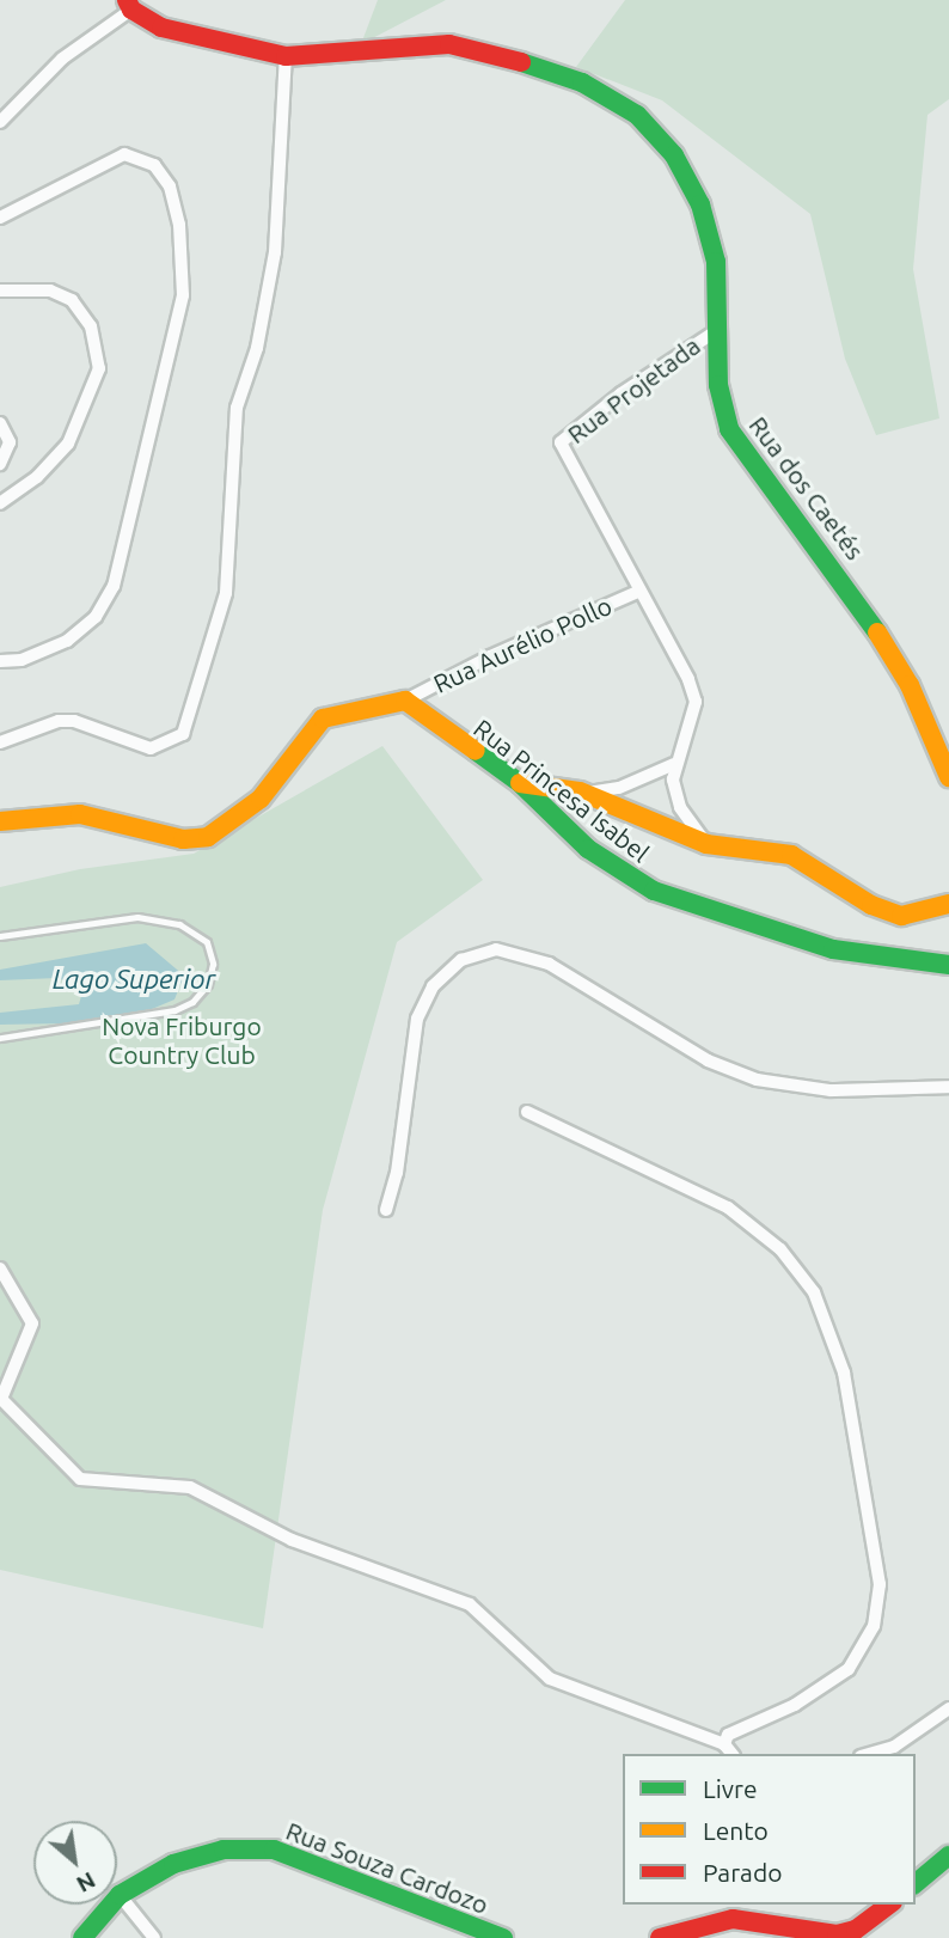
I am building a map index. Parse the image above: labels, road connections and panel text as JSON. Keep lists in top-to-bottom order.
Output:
{
  "streets": {
    "street": [
      "Rua Projetada",
      "Rua dos Caetés",
      "Rua Aurélio Pollo",
      "Rua Princesa Isabel",
      "Rua Souza Cardozo"
    ]
  },
  "crossings": [
    ["Rua Projetada", "Rua dos Caetés"],
    ["Rua Projetada", "Rua Aurélio Pollo"],
    ["Rua Aurélio Pollo", "Rua Princesa Isabel"]
  ],
  "water": ["Lago Superior"],
  "parks": ["Nova Friburgo Country Club"],
  "legend": ["Livre", "Lento", "Parado"],
  "north": "bottom right"
}
